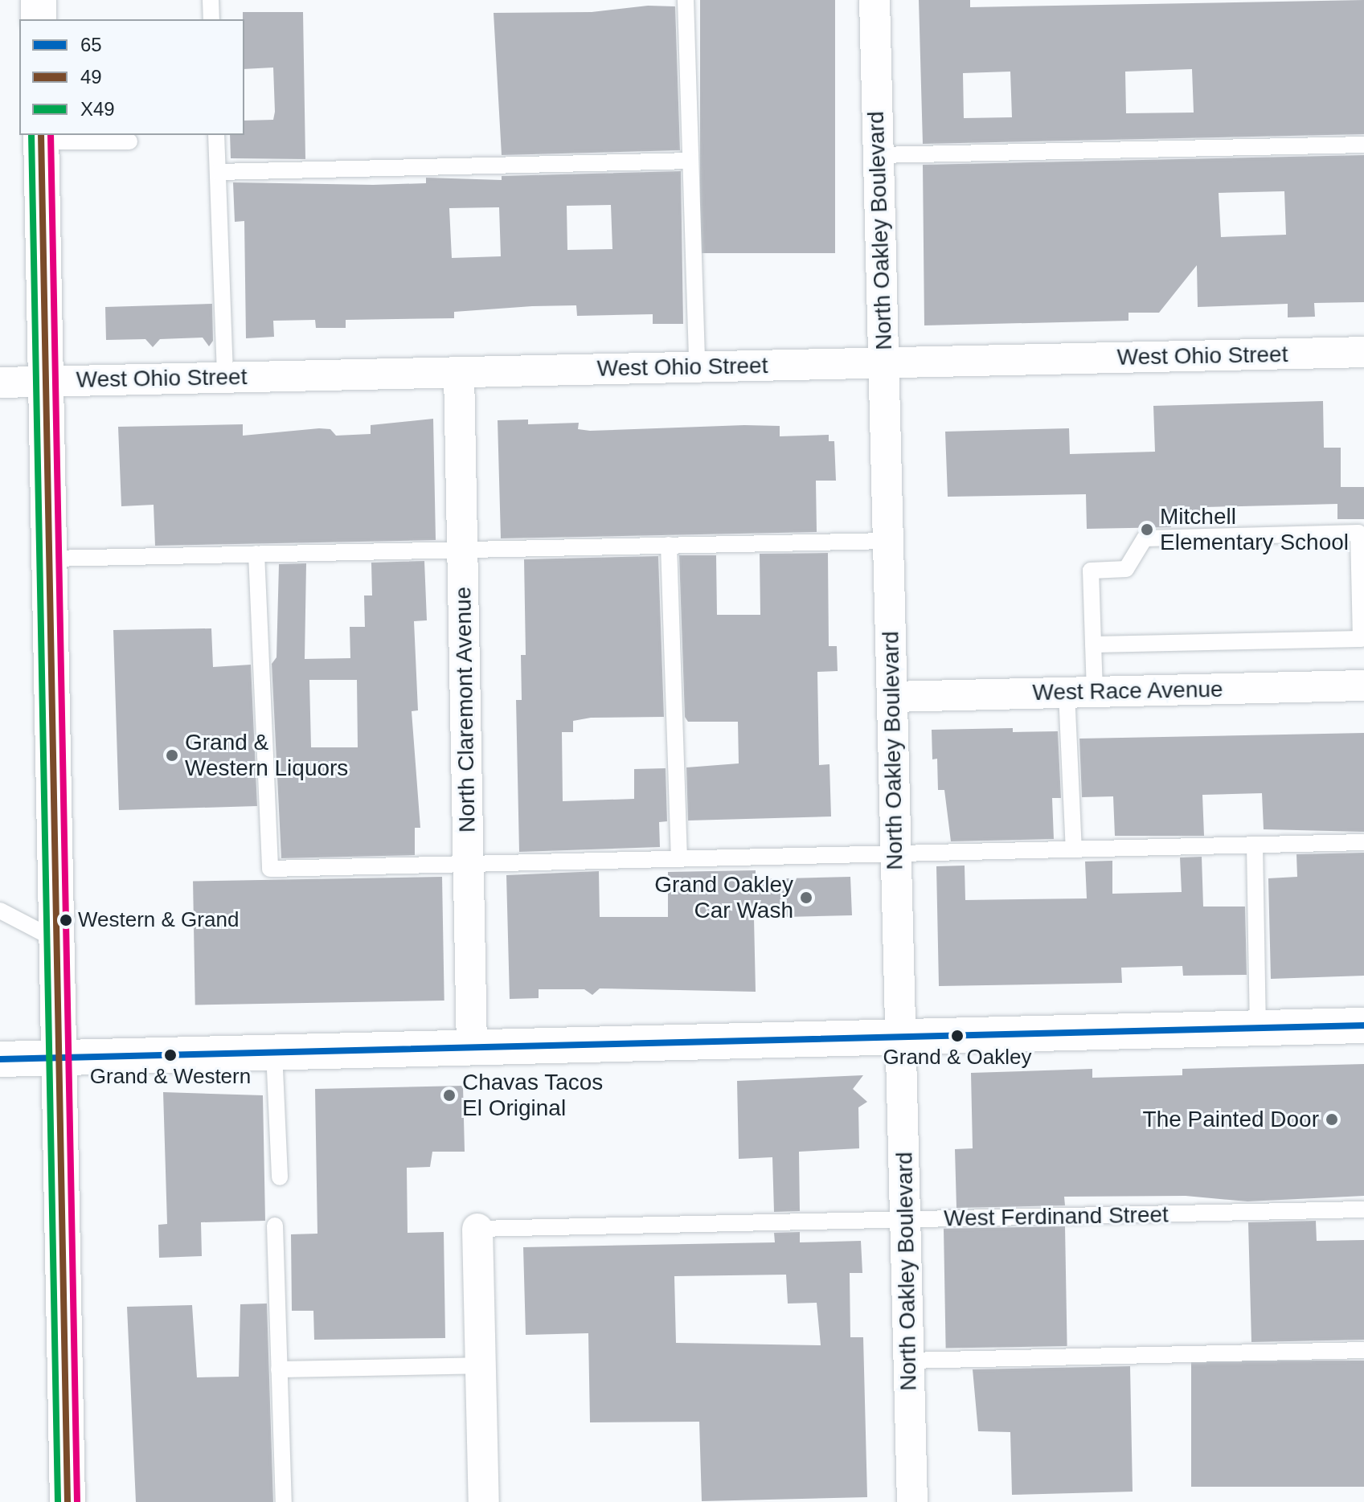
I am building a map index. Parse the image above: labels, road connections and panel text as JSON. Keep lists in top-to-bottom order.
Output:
{
  "streets": {
    "street": [
      "North Oakley Boulevard",
      "West Ohio Street",
      "West Race Avenue",
      "North Claremont Avenue"
    ],
    "lane": ["West Ferdinand Street"]
  },
  "crossings": [
    ["North Oakley Boulevard", "West Ohio Street"],
    ["North Oakley Boulevard", "West Race Avenue"],
    ["North Oakley Boulevard", "West Ferdinand Street"],
    ["West Ohio Street", "North Claremont Avenue"]
  ],
  "places": [
    "Mitchell Elementary School",
    "Grand & Western Liquors",
    "Grand Oakley Car Wash",
    "Western & Grand",
    "Grand & Oakley",
    "Grand & Western",
    "Chavas Tacos El Original",
    "The Painted Door"
  ],
  "lines": ["transit line 49", "transit line X49", "transit line 65"],
  "legend": ["65", "49", "X49"]
}
